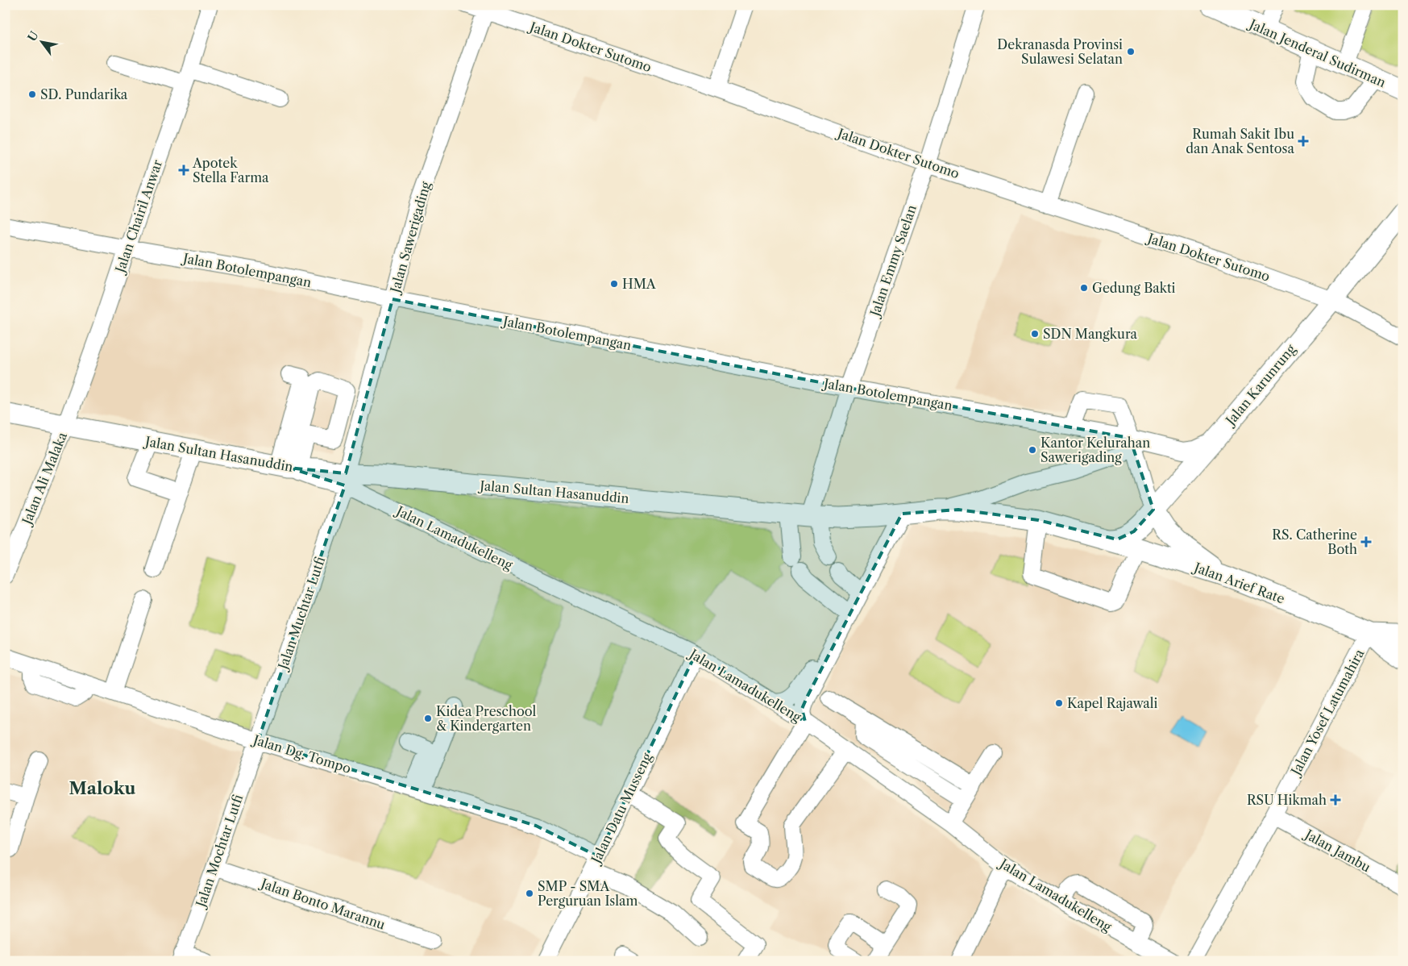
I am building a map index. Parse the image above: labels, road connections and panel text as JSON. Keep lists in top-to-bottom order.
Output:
{
  "streets": {
    "main road": [
      "Jalan Jenderal Sudirman",
      "Jalan Karunrung",
      "Jalan Sultan Hasanuddin",
      "Jalan Arief Rate"
    ],
    "street": [
      "Jalan Dokter Sutomo",
      "Jalan Chairil Anwar",
      "Jalan Sawerigading",
      "Jalan Emmy Saelan",
      "Jalan Botolempangan",
      "Jalan Ali Malaka",
      "Jalan Lamadukelleng",
      "Jalan Muchtar Lutfi",
      "Jalan Yosef Latumahira",
      "Jalan Dg. Tompo",
      "Jalan Datu Musseng",
      "Jalan Mochtar Lutfi",
      "Jalan Jambu",
      "Jalan Bonto Marannu"
    ]
  },
  "crossings": [
    ["Jalan Dokter Sutomo", "Jalan Sawerigading"],
    ["Jalan Dokter Sutomo", "Jalan Emmy Saelan"],
    ["Jalan Dokter Sutomo", "Jalan Karunrung"],
    ["Jalan Chairil Anwar", "Jalan Botolempangan"],
    ["Jalan Chairil Anwar", "Jalan Sultan Hasanuddin"],
    ["Jalan Chairil Anwar", "Jalan Ali Malaka"],
    ["Jalan Sawerigading", "Jalan Botolempangan"],
    ["Jalan Sawerigading", "Jalan Sultan Hasanuddin"],
    ["Jalan Sawerigading", "Jalan Lamadukelleng"],
    ["Jalan Sawerigading", "Jalan Muchtar Lutfi"],
    ["Jalan Emmy Saelan", "Jalan Botolempangan"],
    ["Jalan Emmy Saelan", "Jalan Sultan Hasanuddin"],
    ["Jalan Botolempangan", "Jalan Karunrung"],
    ["Jalan Karunrung", "Jalan Sultan Hasanuddin"],
    ["Jalan Karunrung", "Jalan Arief Rate"],
    ["Jalan Sultan Hasanuddin", "Jalan Ali Malaka"],
    ["Jalan Sultan Hasanuddin", "Jalan Lamadukelleng"],
    ["Jalan Sultan Hasanuddin", "Jalan Arief Rate"],
    ["Jalan Sultan Hasanuddin", "Jalan Muchtar Lutfi"],
    ["Jalan Lamadukelleng", "Jalan Muchtar Lutfi"],
    ["Jalan Lamadukelleng", "Jalan Datu Musseng"],
    ["Jalan Arief Rate", "Jalan Yosef Latumahira"],
    ["Jalan Muchtar Lutfi", "Jalan Dg. Tompo"],
    ["Jalan Muchtar Lutfi", "Jalan Mochtar Lutfi"],
    ["Jalan Yosef Latumahira", "Jalan Jambu"],
    ["Jalan Dg. Tompo", "Jalan Datu Musseng"],
    ["Jalan Dg. Tompo", "Jalan Mochtar Lutfi"],
    ["Jalan Mochtar Lutfi", "Jalan Bonto Marannu"]
  ],
  "districts": ["Maloku"],
  "places": {
    "other": [
      "Dekranasda Provinsi Sulawesi Selatan",
      "SD. Pundarika",
      "HMA",
      "Gedung Bakti",
      "SDN Mangkura",
      "Kantor Kelurahan Sawerigading",
      "Kapel Rajawali",
      "Kidea Preschool & Kindergarten",
      "SMP - SMA Perguruan Islam"
    ],
    "health": [
      "Rumah Sakit Ibu dan Anak Sentosa",
      "Apotek Stella Farma",
      "RS. Catherine Both",
      "RSU Hikmah"
    ]
  },
  "north": "top left"
}
